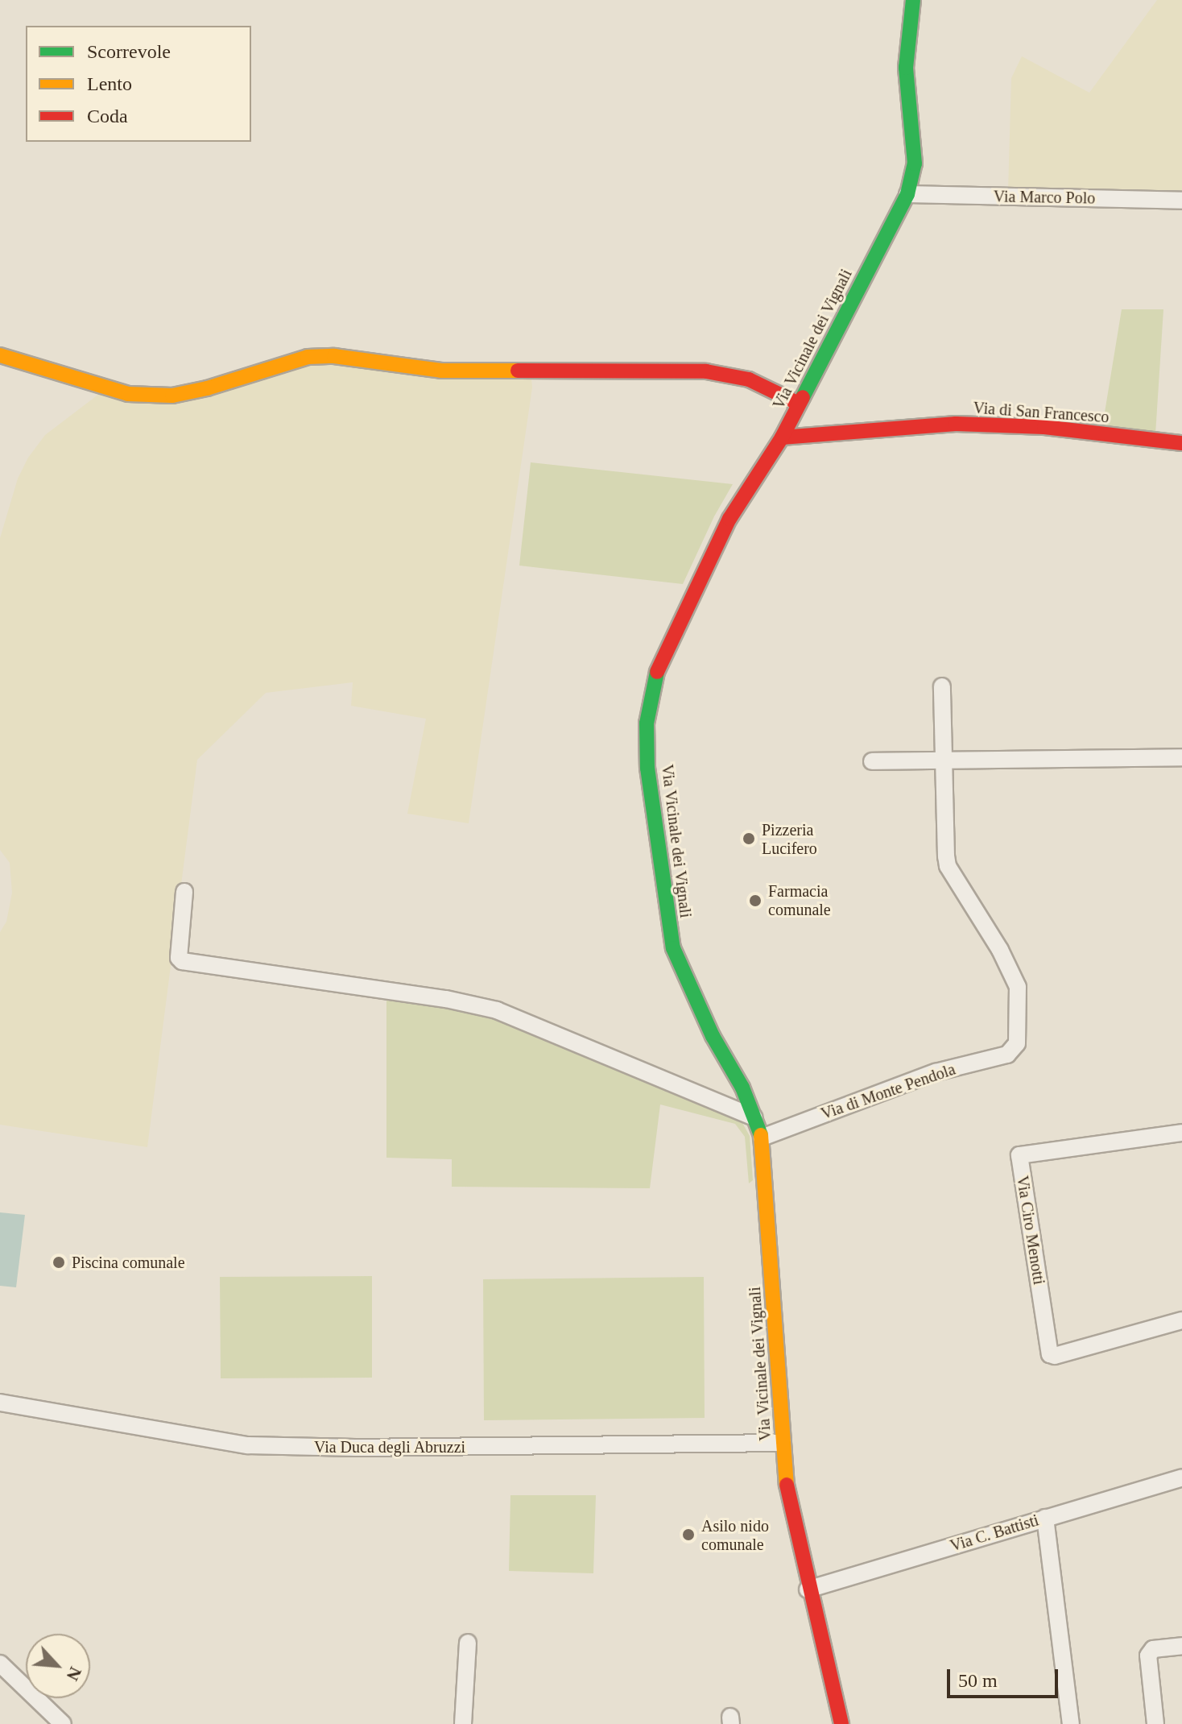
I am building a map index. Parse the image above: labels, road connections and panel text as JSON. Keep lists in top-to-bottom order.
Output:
{
  "streets": {
    "street": [
      "Via Marco Polo",
      "Via Vicinale dei Vignali",
      "Via di San Francesco",
      "Via di Monte Pendola",
      "Via Ciro Menotti",
      "Via Duca degli Abruzzi",
      "Via C. Battisti"
    ]
  },
  "crossings": [
    ["Via Marco Polo", "Via Vicinale dei Vignali"],
    ["Via Vicinale dei Vignali", "Via di San Francesco"],
    ["Via Vicinale dei Vignali", "Via di Monte Pendola"],
    ["Via Vicinale dei Vignali", "Via Duca degli Abruzzi"],
    ["Via Vicinale dei Vignali", "Via C. Battisti"]
  ],
  "places": [
    "Pizzeria Lucifero",
    "Farmacia comunale",
    "Piscina comunale",
    "Asilo nido comunale"
  ],
  "legend": ["Scorrevole", "Lento", "Coda"],
  "scale_bar": "50 m",
  "north": "bottom right"
}
